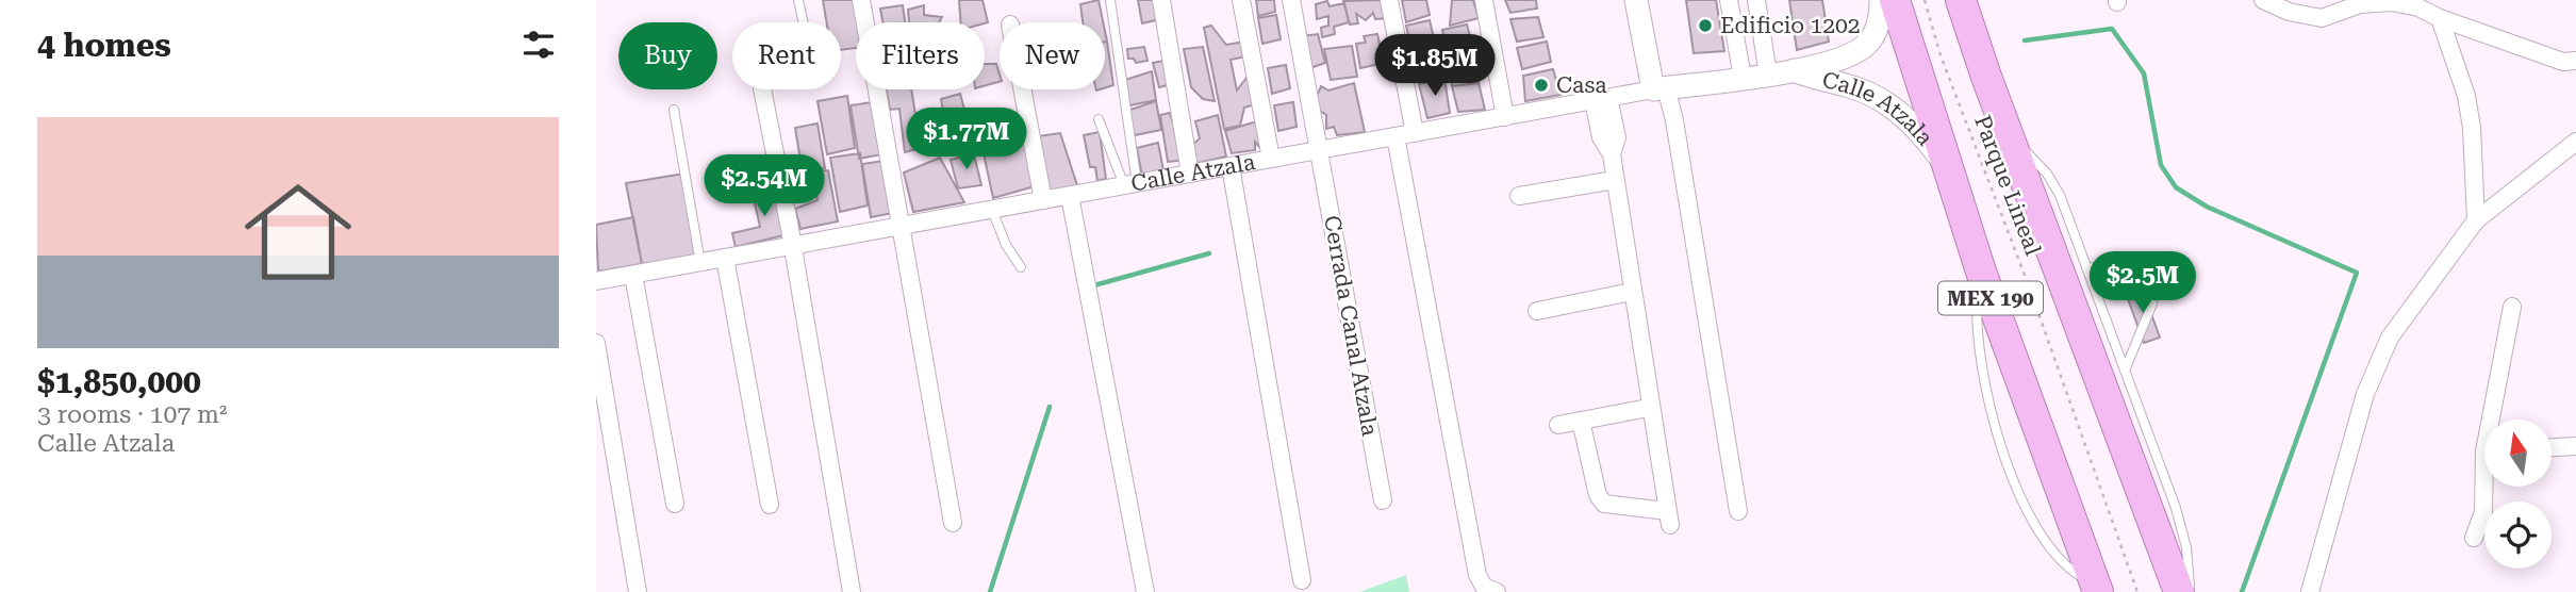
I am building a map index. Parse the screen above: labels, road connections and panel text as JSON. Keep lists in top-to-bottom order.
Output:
{
  "streets": {
    "highway": ["MEX 190"],
    "street": ["Calle Atzala", "Cerrada Canal Atzala"],
    "path": ["Parque Lineal"]
  },
  "crossings": [
    ["Calle Atzala", "MEX 190"],
    ["Calle Atzala", "Cerrada Canal Atzala"]
  ],
  "places": ["Edificio 1202", "Casa"],
  "north": "top",
  "page": {
    "heading": "4 homes",
    "chip": [
      "Buy",
      "Rent",
      "Filters",
      "New"
    ],
    "price": [
      "$1.85M",
      "$1.77M",
      "$2.54M",
      "$2.5M"
    ],
    "list": [
      {
        "name": "$1,850,000",
        "note": "3 rooms · 107 m² · Calle Atzala"
      }
    ]
  }
}
